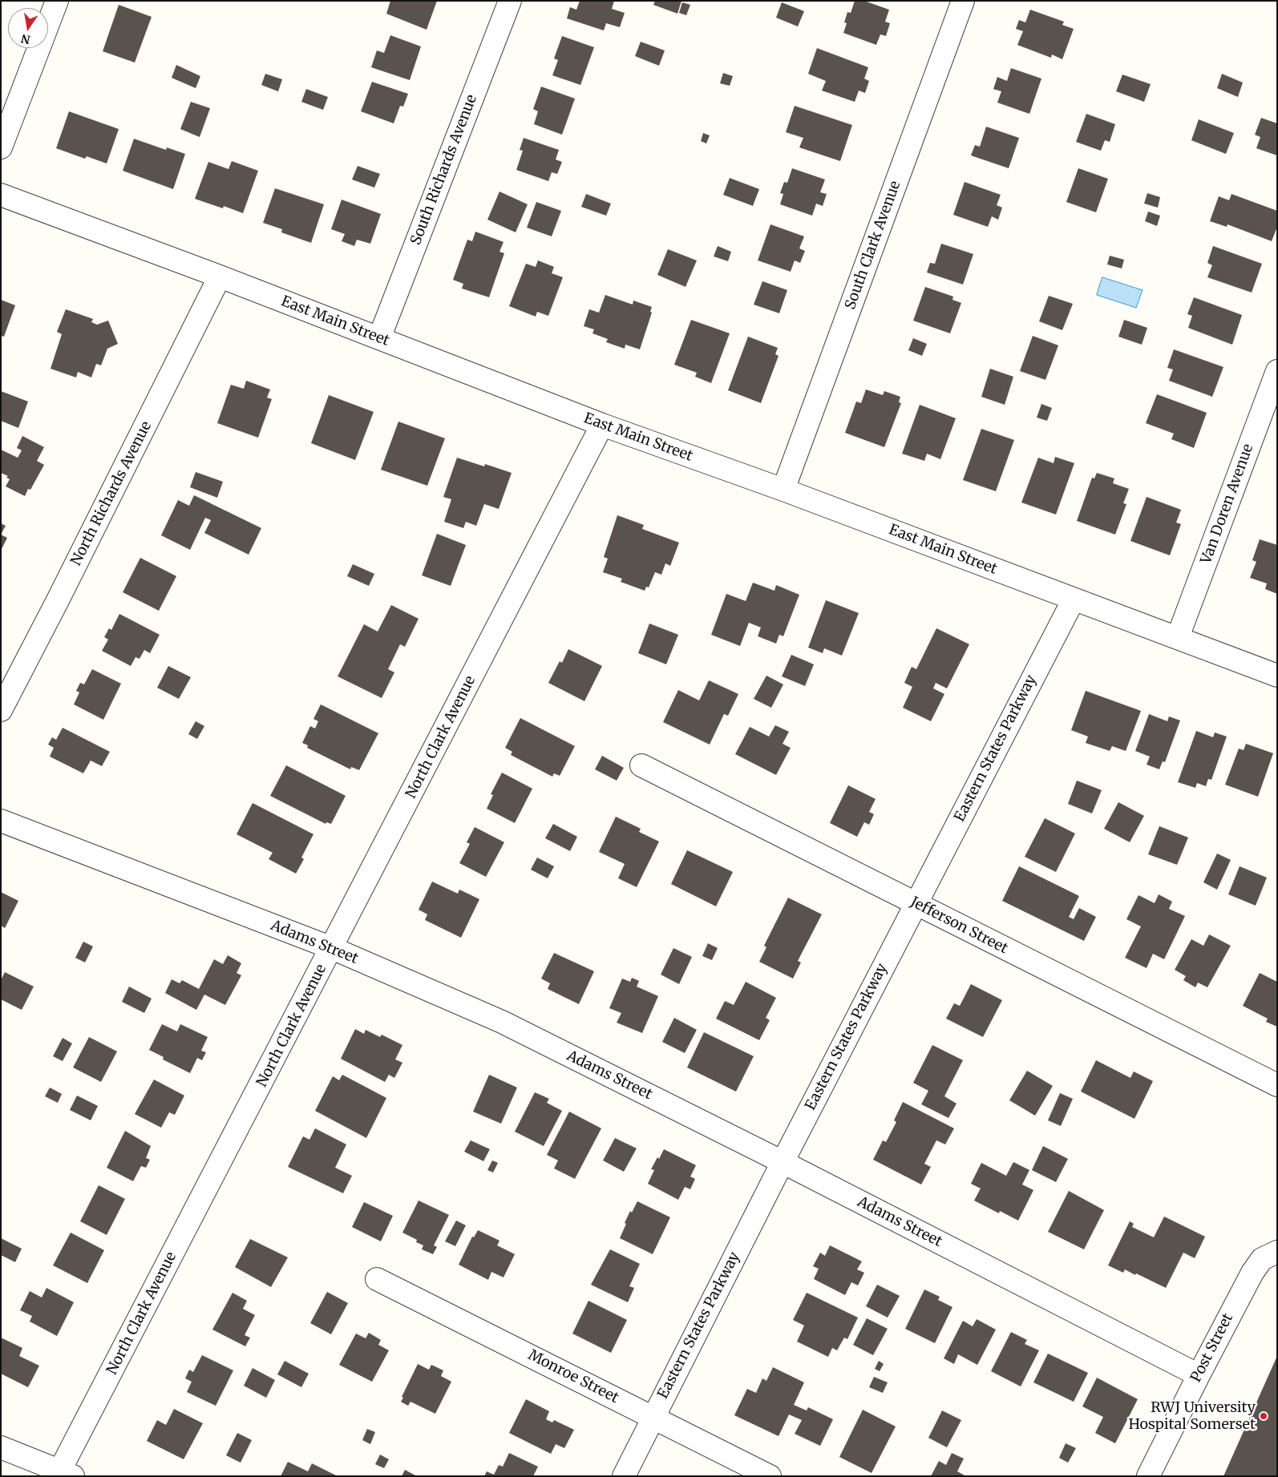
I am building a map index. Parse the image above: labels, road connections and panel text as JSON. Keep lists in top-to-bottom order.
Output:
{
  "streets": {
    "street": [
      "South Richards Avenue",
      "South Clark Avenue",
      "East Main Street",
      "North Richards Avenue",
      "Van Doren Avenue",
      "North Clark Avenue",
      "Eastern States Parkway",
      "Jefferson Street",
      "Adams Street",
      "Post Street",
      "Monroe Street"
    ]
  },
  "crossings": [
    ["South Richards Avenue", "East Main Street"],
    ["South Clark Avenue", "East Main Street"],
    ["East Main Street", "North Richards Avenue"],
    ["East Main Street", "Van Doren Avenue"],
    ["East Main Street", "North Clark Avenue"],
    ["East Main Street", "Eastern States Parkway"],
    ["North Clark Avenue", "Adams Street"],
    ["Eastern States Parkway", "Jefferson Street"],
    ["Eastern States Parkway", "Adams Street"],
    ["Eastern States Parkway", "Monroe Street"],
    ["Adams Street", "Post Street"]
  ],
  "places": ["RWJ University Hospital Somerset"],
  "north": "bottom"
}
